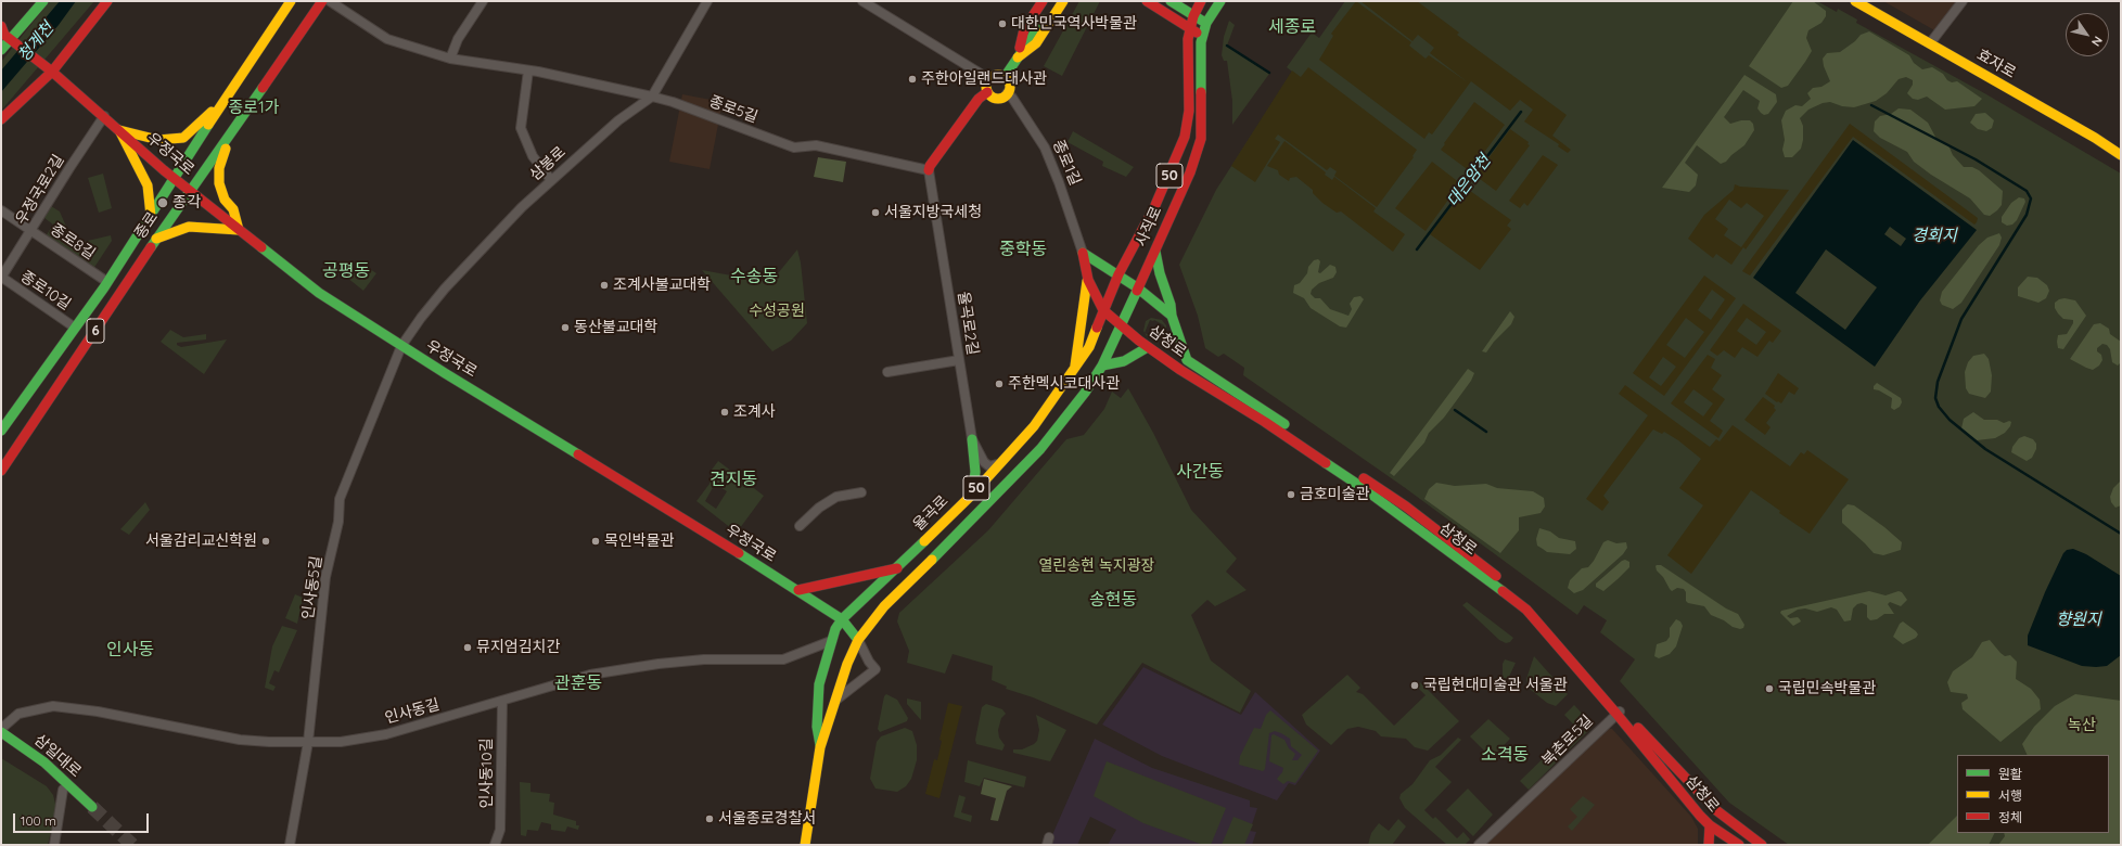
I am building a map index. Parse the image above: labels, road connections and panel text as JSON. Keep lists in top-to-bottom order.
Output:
{
  "streets": {
    "main road": [
      "효자로",
      "우정국로",
      "50",
      "종로",
      "사직로",
      "6",
      "삼청로",
      "율곡로",
      "삼일대로"
    ],
    "street": [
      "종로5길",
      "종로1길",
      "삼봉로",
      "우정국로2길",
      "종로8길",
      "종로10길",
      "율곡로2길",
      "인사동5길",
      "인사동길",
      "북촌로5길",
      "인사동10길"
    ]
  },
  "crossings": [
    ["종로5길", "삼봉로"],
    ["종로5길", "율곡로2길"],
    ["우정국로", "삼봉로"],
    ["우정국로", "우정국로2길"],
    ["우정국로", "종로"],
    ["우정국로", "율곡로"],
    ["우정국로", "인사동5길"],
    ["삼봉로", "인사동5길"],
    ["50", "사직로"],
    ["우정국로2길", "종로8길"],
    ["우정국로2길", "종로10길"],
    ["종로", "종로8길"],
    ["종로", "종로10길"],
    ["사직로", "삼청로"],
    ["사직로", "율곡로"],
    ["율곡로2길", "율곡로"],
    ["삼청로", "율곡로"],
    ["삼청로", "북촌로5길"],
    ["율곡로", "인사동길"],
    ["인사동5길", "인사동길"],
    ["인사동길", "삼일대로"],
    ["인사동길", "인사동10길"]
  ],
  "districts": [
    "세종로",
    "종로1가",
    "중학동",
    "공평동",
    "수송동",
    "사간동",
    "견지동",
    "송현동",
    "인사동",
    "관훈동",
    "소격동"
  ],
  "water": [
    "청계천",
    "대은암천",
    "경회지",
    "향원지"
  ],
  "parks": ["수성공원", "열린송현 녹지광장", "녹산"],
  "places": [
    "대한민국역사박물관",
    "주한아일랜드대사관",
    "종각",
    "서울지방국세청",
    "조계사불교대학",
    "동산불교대학",
    "주한멕시코대사관",
    "조계사",
    "금호미술관",
    "서울감리교신학원",
    "목인박물관",
    "뮤지엄김치간",
    "국립현대미술관 서울관",
    "국립민속박물관",
    "서울종로경찰서"
  ],
  "legend": ["원활", "서행", "정체"],
  "scale_bar": "100 m",
  "north": "bottom right"
}
